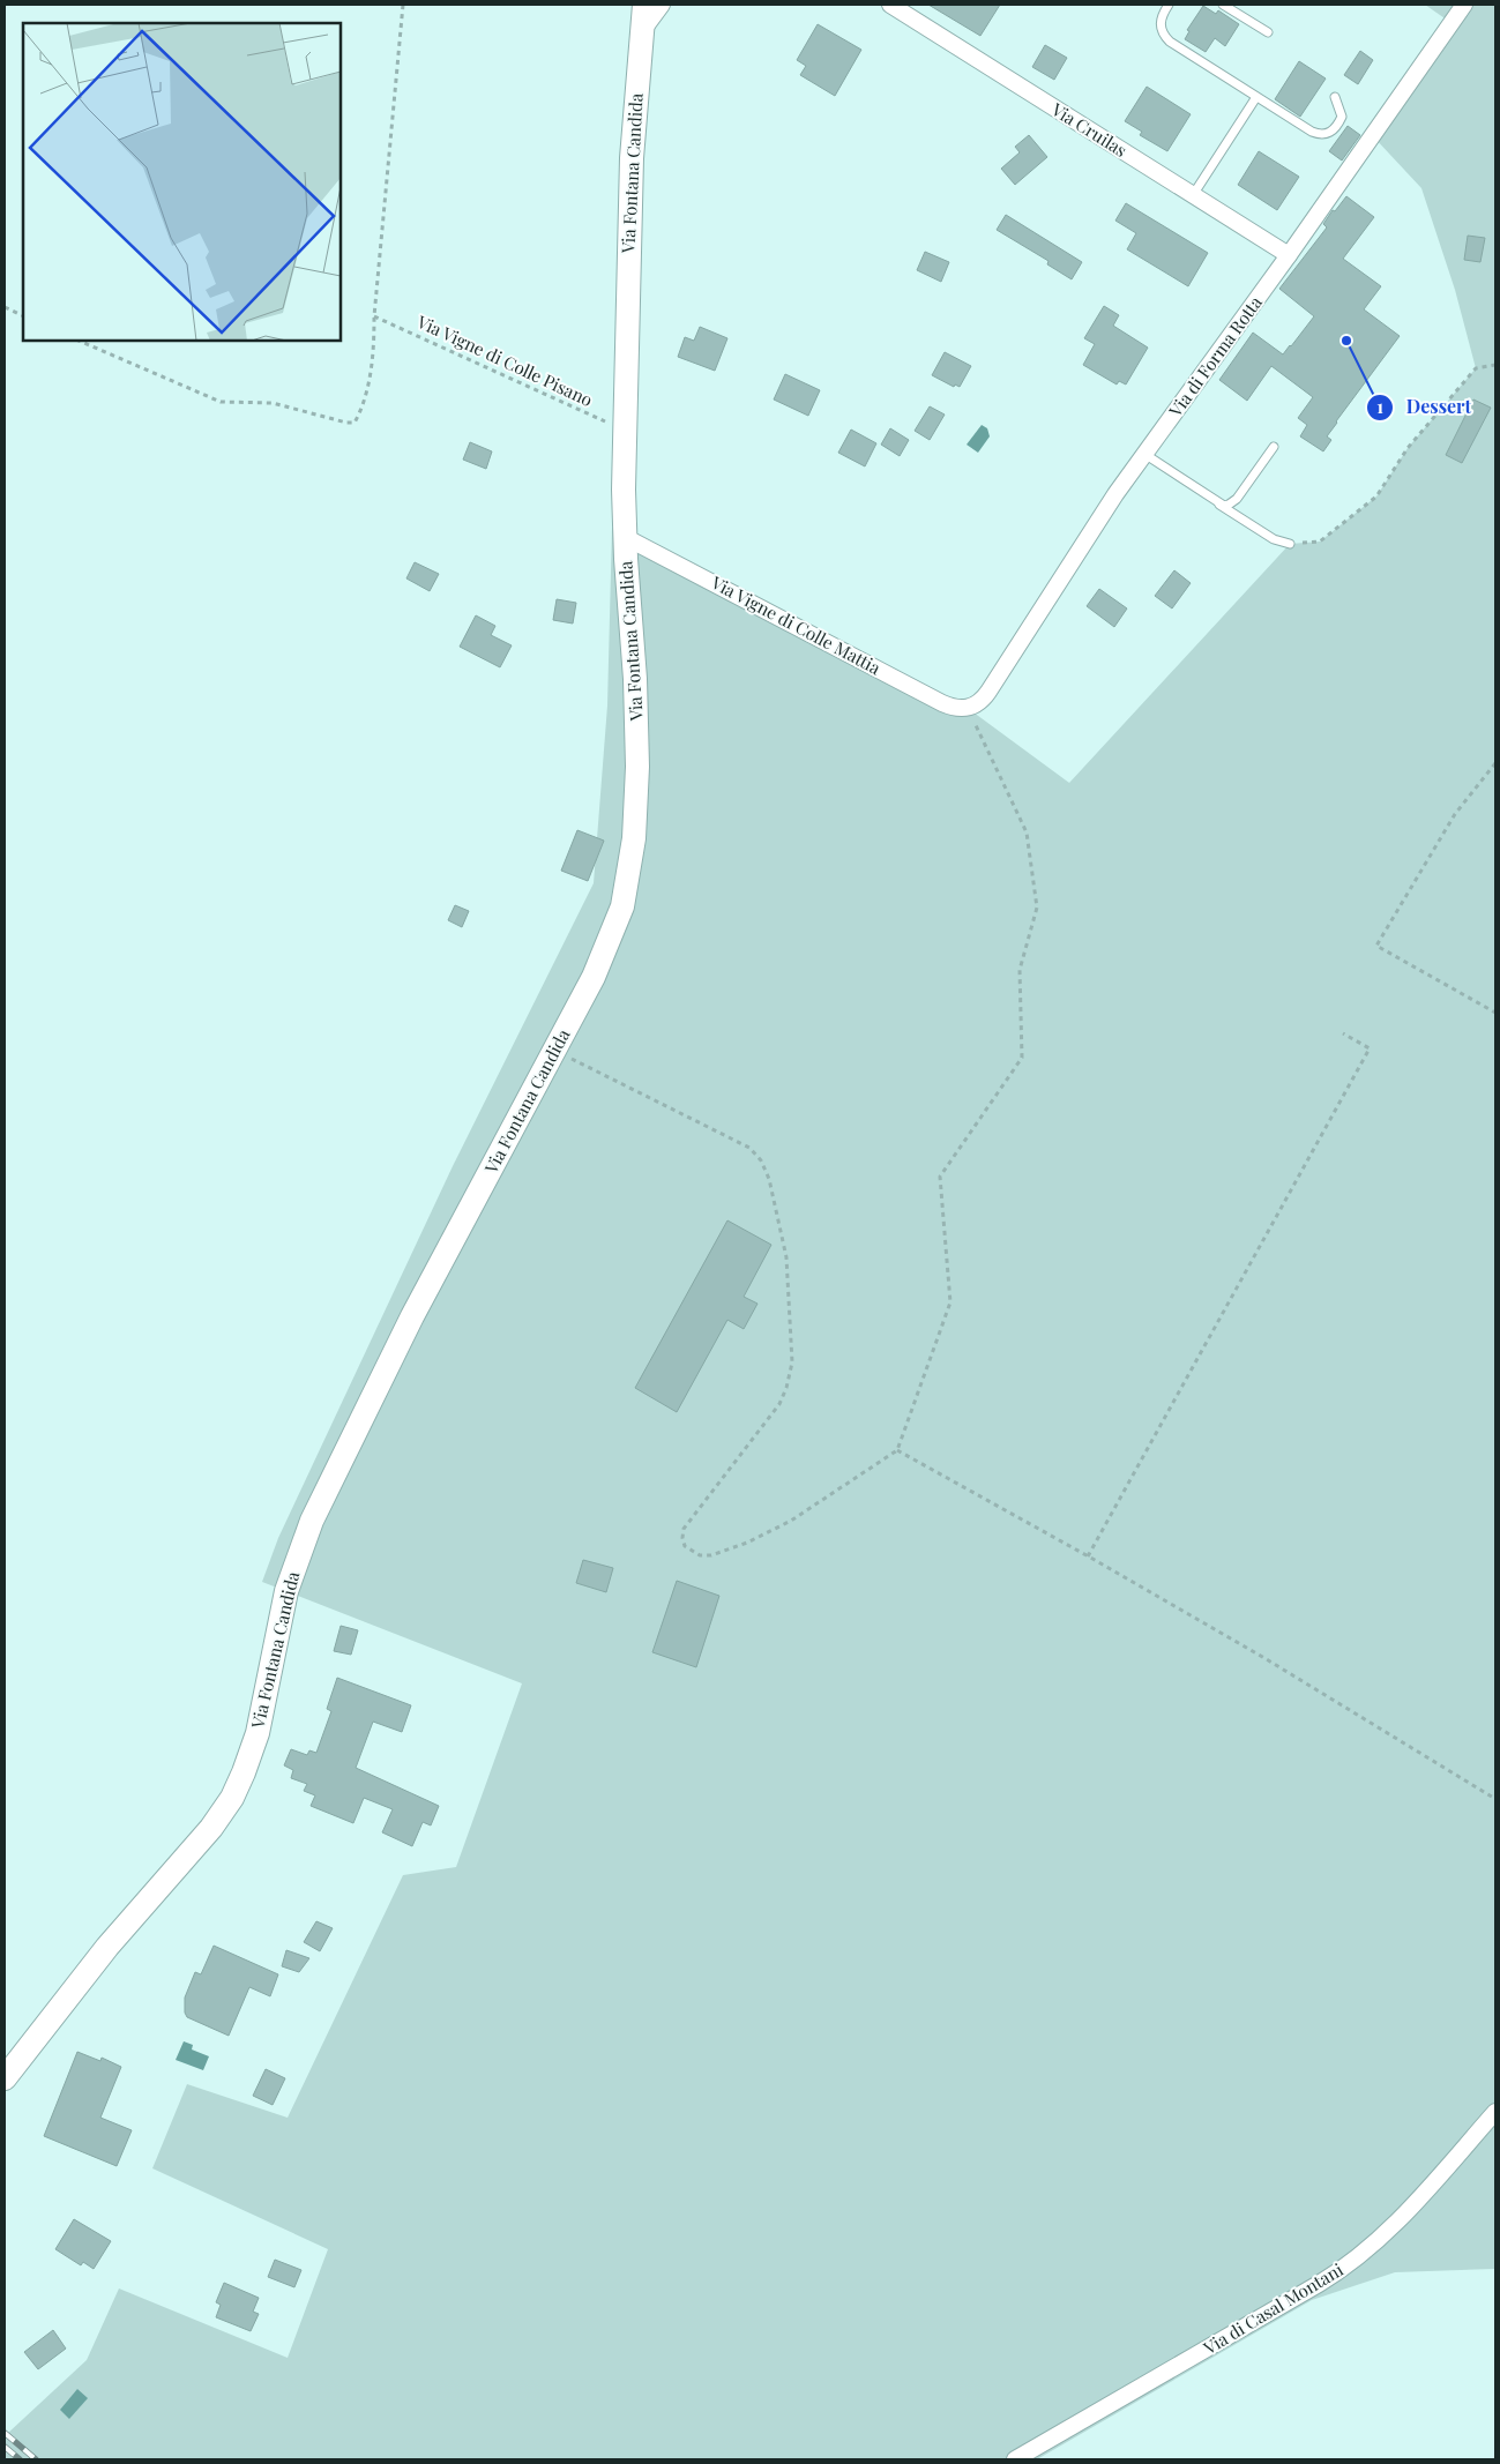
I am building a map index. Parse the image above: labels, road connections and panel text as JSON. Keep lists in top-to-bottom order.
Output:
{
  "streets": {
    "main road": ["Via Fontana Candida"],
    "street": [
      "Via Cruilas",
      "Via di Forma Rotta",
      "Via Vigne di Colle Mattia",
      "Via di Casal Montani"
    ],
    "path": ["Via Vigne di Colle Pisano"]
  },
  "crossings": [
    ["Via Cruilas", "Via di Forma Rotta"],
    ["Via Fontana Candida", "Via Vigne di Colle Pisano"],
    ["Via Fontana Candida", "Via Vigne di Colle Mattia"],
    ["Via di Forma Rotta", "Via Vigne di Colle Mattia"]
  ],
  "places": ["Dessert"]
}
